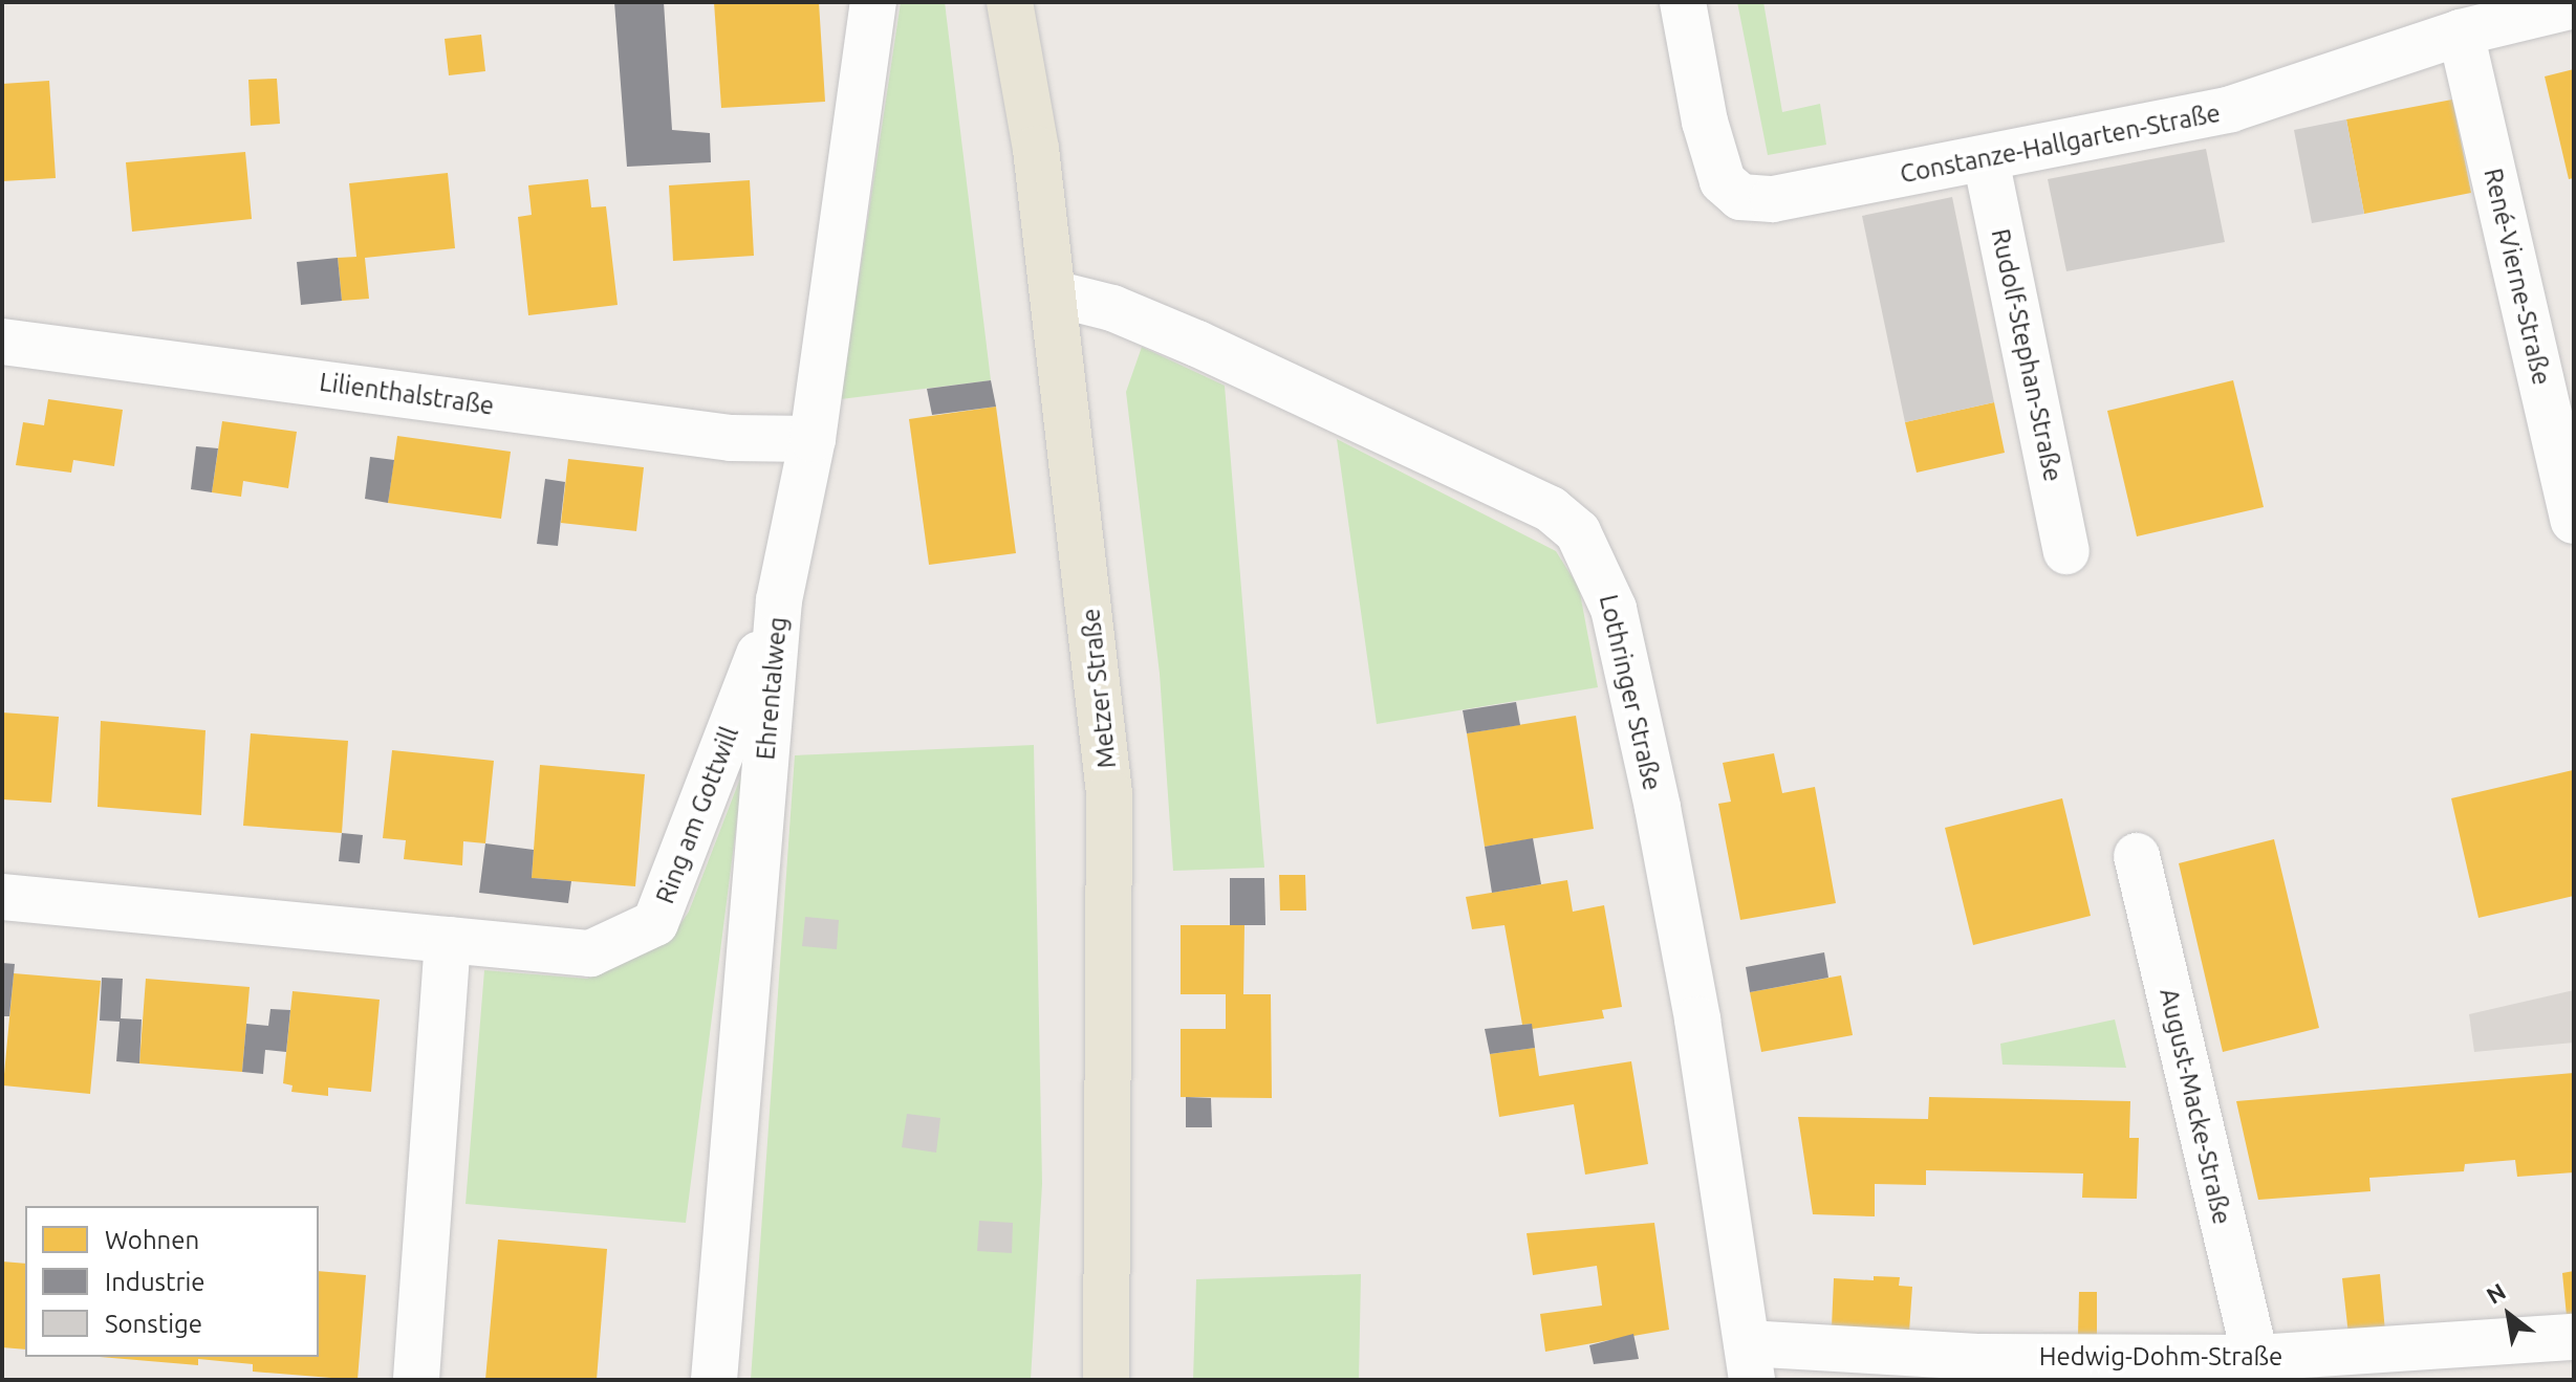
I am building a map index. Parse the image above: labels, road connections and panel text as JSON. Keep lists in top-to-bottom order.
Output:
{
  "streets": {
    "main road": ["Metzer Straße"],
    "street": [
      "Constanze-Hallgarten-Straße",
      "René-Vierne-Straße",
      "Rudolf-Stephan-Straße",
      "Lilienthalstraße",
      "Ehrentalweg",
      "Lothringer Straße",
      "Ring am Gottwill",
      "August-Macke-Straße",
      "Hedwig-Dohm-Straße"
    ]
  },
  "crossings": [
    ["Constanze-Hallgarten-Straße", "René-Vierne-Straße"],
    ["Constanze-Hallgarten-Straße", "Rudolf-Stephan-Straße"],
    ["Lilienthalstraße", "Ehrentalweg"],
    ["Ehrentalweg", "Ring am Gottwill"],
    ["Metzer Straße", "Lothringer Straße"],
    ["Lothringer Straße", "Hedwig-Dohm-Straße"],
    ["August-Macke-Straße", "Hedwig-Dohm-Straße"]
  ],
  "legend": ["Wohnen", "Industrie", "Sonstige"],
  "north": "top left"
}
